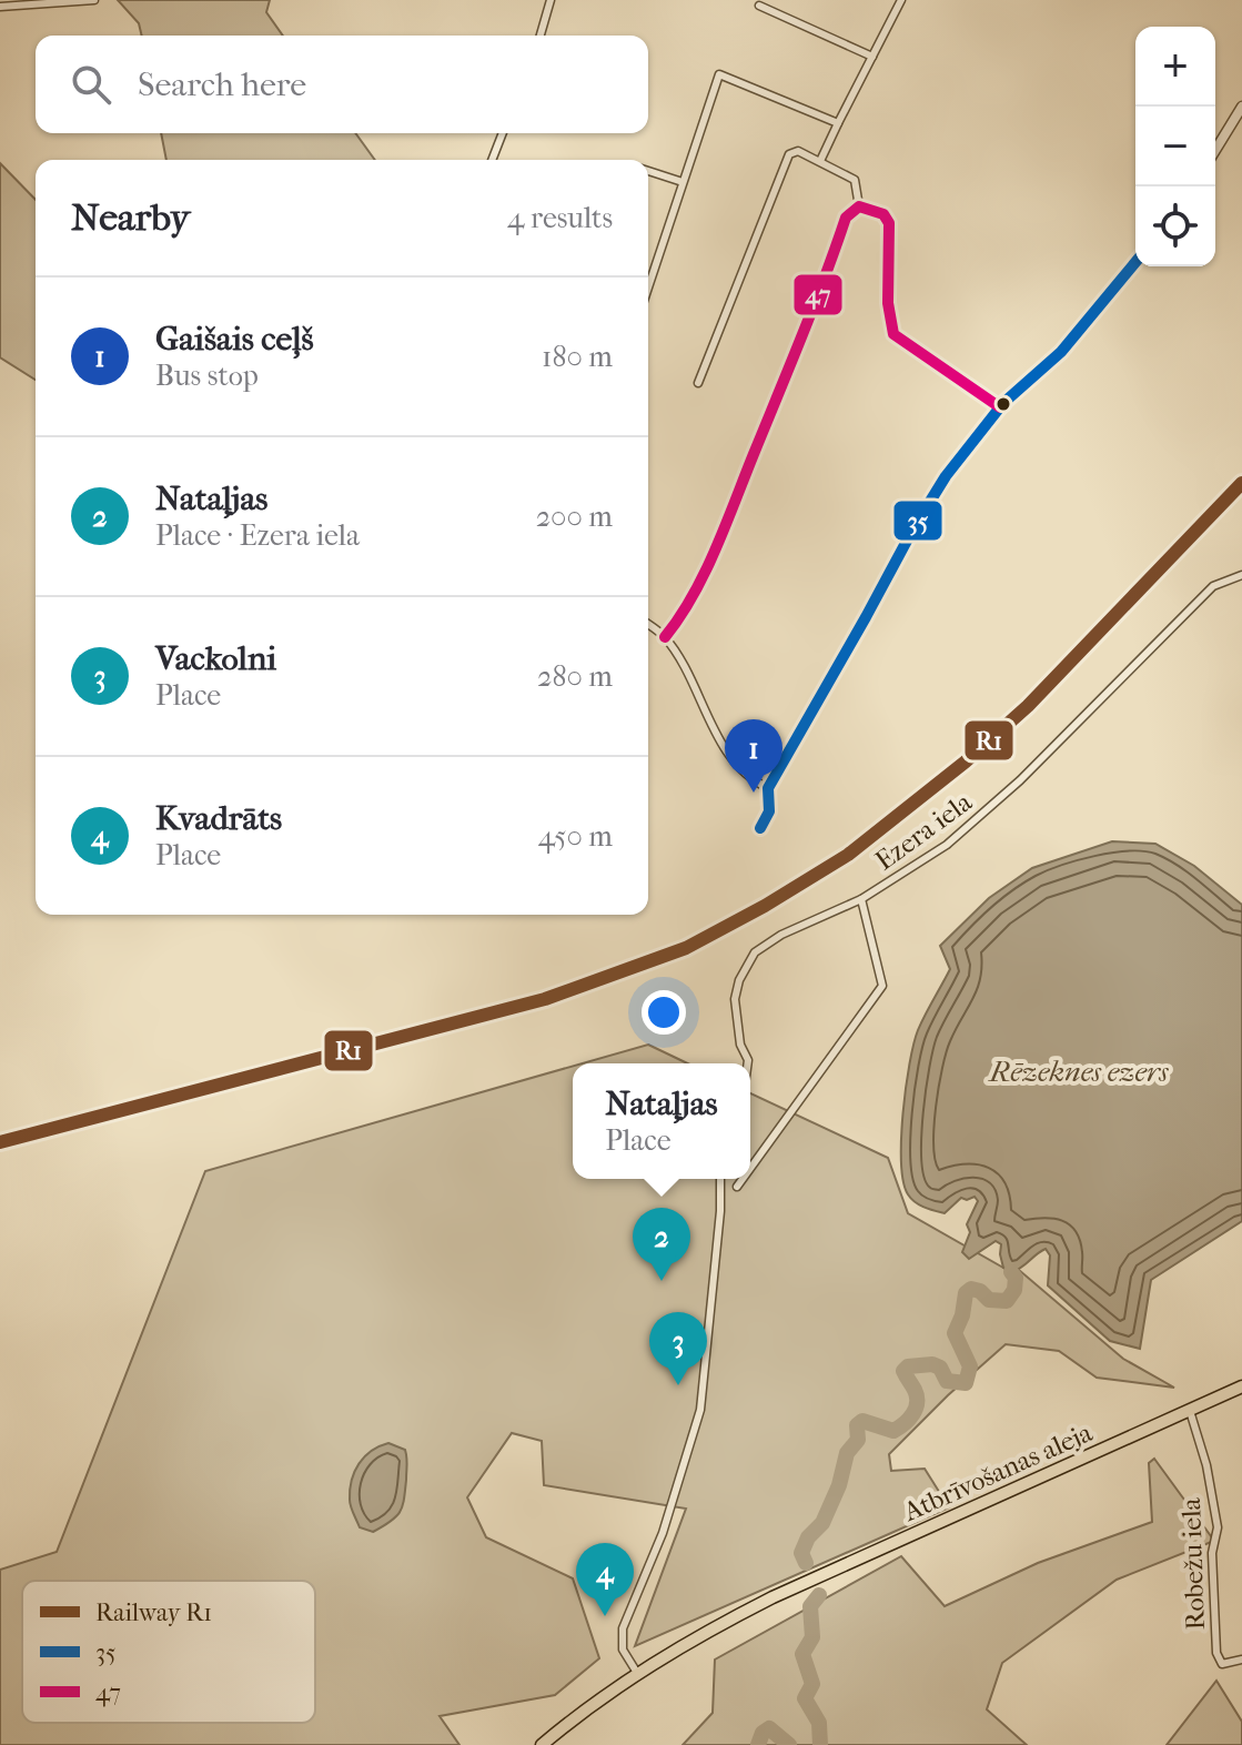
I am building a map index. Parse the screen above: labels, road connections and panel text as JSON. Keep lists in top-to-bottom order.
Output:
{
  "streets": {
    "main road": ["Atbrīvošanas aleja"],
    "street": ["Ezera iela", "Robežu iela"]
  },
  "crossings": [
    ["Atbrīvošanas aleja", "Robežu iela"]
  ],
  "water": ["Rēzeknes ezers"],
  "lines": ["transit line 47", "transit line 35", "rail line R1"],
  "legend": ["Railway R1", "35", "47"],
  "page": {
    "map_buttons": ["+", "−"],
    "search": "Search here",
    "heading": ["Nearby", "4 results"],
    "list": [
      {
        "mark": "1",
        "name": "Gaišais ceļš",
        "note": "Bus stop",
        "value": "180 m"
      },
      {
        "mark": "2",
        "name": "Nataļjas",
        "note": "Place · Ezera iela",
        "value": "200 m"
      },
      {
        "mark": "3",
        "name": "Vackolni",
        "note": "Place",
        "value": "280 m"
      },
      {
        "mark": "4",
        "name": "Kvadrāts",
        "note": "Place",
        "value": "450 m"
      }
    ],
    "pins": [
      "1",
      "2",
      "3",
      "4"
    ],
    "popup": ["Nataļjas", "Place"]
  }
}
